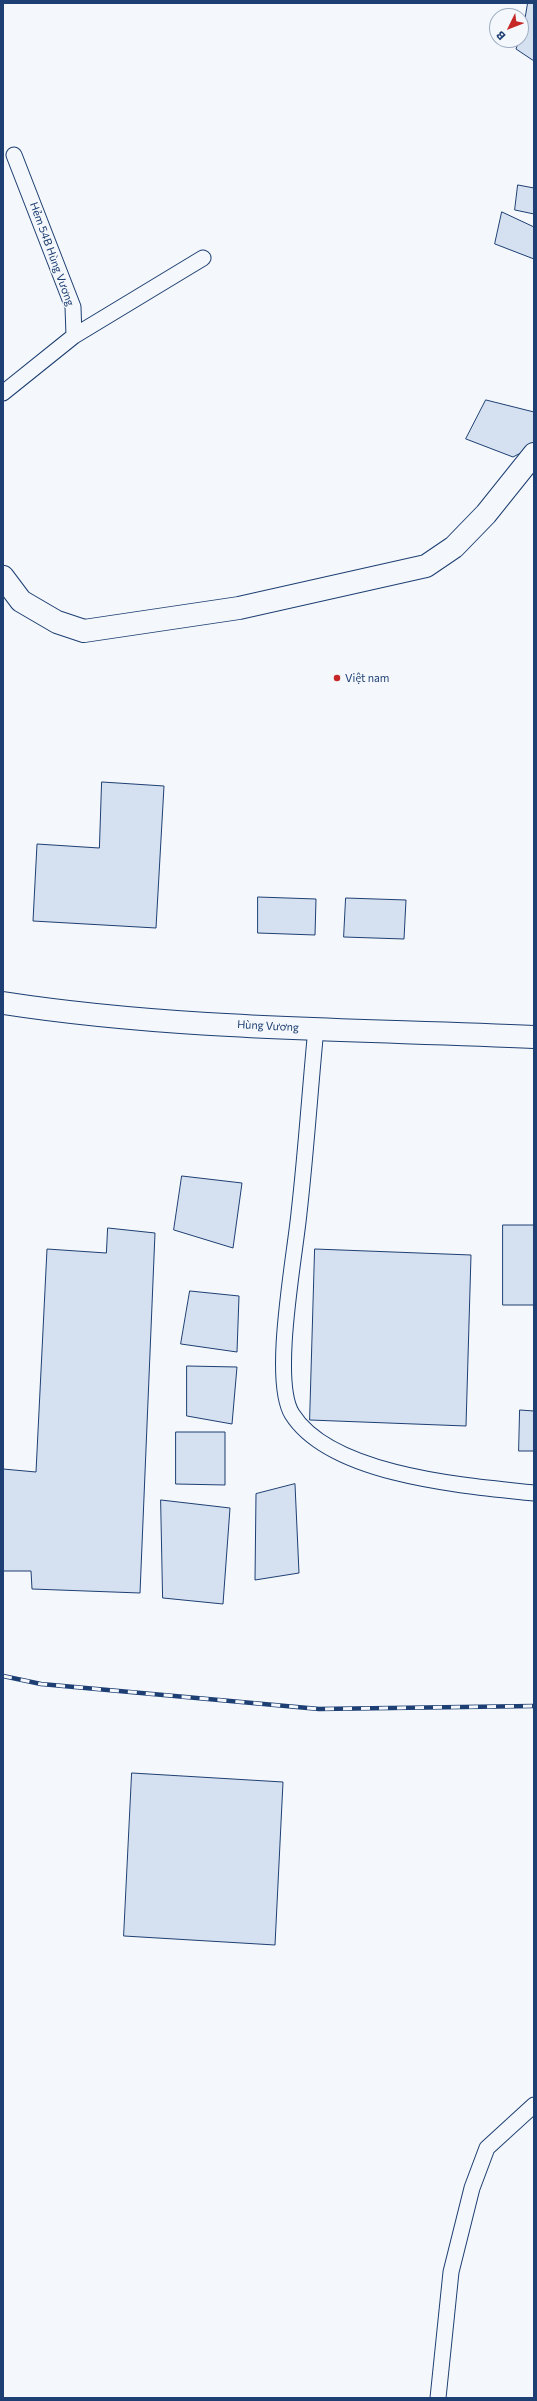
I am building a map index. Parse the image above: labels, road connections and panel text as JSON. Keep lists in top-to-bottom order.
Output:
{
  "streets": {
    "main road": ["Hùng Vương"],
    "lane": ["Hẻm 54B Hùng Vương"]
  },
  "places": ["Việt nam"],
  "north": "bottom left"
}
